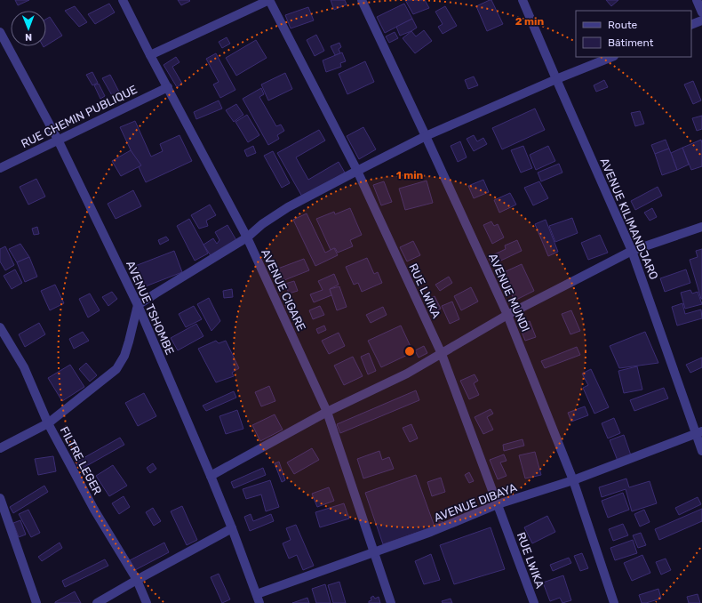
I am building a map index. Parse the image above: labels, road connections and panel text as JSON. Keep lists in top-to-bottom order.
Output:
{
  "streets": {
    "street": [
      "RUE CHEMIN PUBLIQUE",
      "AVENUE KILIMANDJARO",
      "AVENUE CIGARE",
      "RUE LWIKA",
      "AVENUE MUNDI",
      "AVENUE TSHOMBE",
      "FILTRE LEGER",
      "AVENUE DIBAYA"
    ]
  },
  "crossings": [
    ["RUE CHEMIN PUBLIQUE", "AVENUE CIGARE"],
    ["RUE CHEMIN PUBLIQUE", "AVENUE TSHOMBE"],
    ["AVENUE KILIMANDJARO", "AVENUE DIBAYA"],
    ["AVENUE CIGARE", "AVENUE DIBAYA"],
    ["RUE LWIKA", "AVENUE DIBAYA"],
    ["AVENUE MUNDI", "AVENUE DIBAYA"],
    ["AVENUE TSHOMBE", "AVENUE DIBAYA"]
  ],
  "legend": ["Route", "Bâtiment"],
  "north": "bottom",
  "rings": ["2 min", "1 min"]
}
